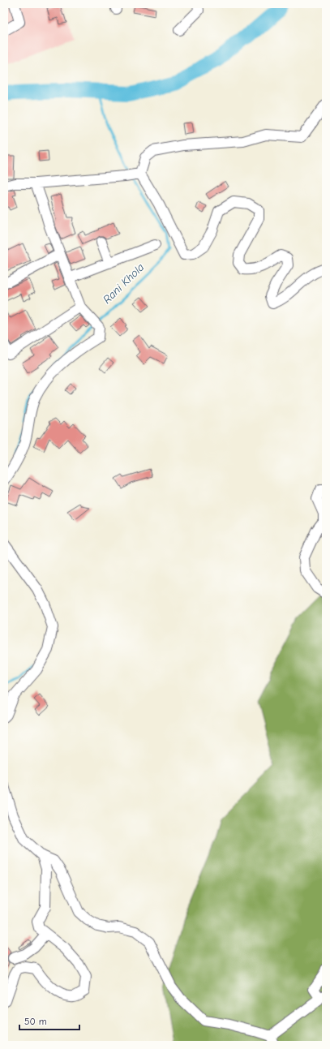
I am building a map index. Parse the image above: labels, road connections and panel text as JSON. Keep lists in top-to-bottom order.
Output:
{
  "water": ["Rani Khola"],
  "scale_bar": "50 m"
}
